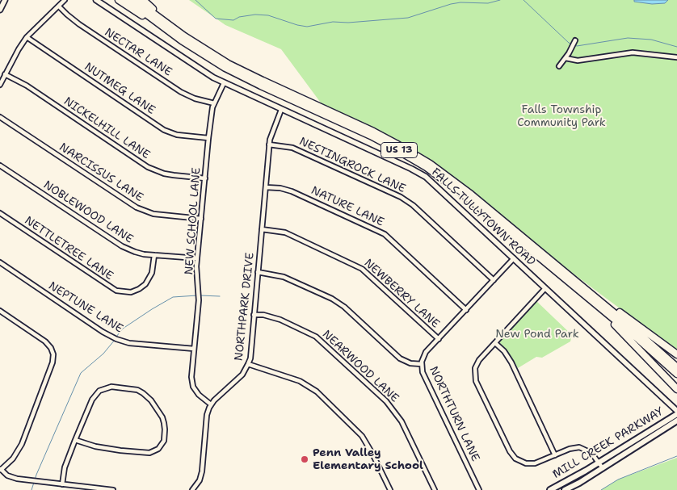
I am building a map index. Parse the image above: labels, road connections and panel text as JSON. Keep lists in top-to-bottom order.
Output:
{
  "streets": {
    "highway": ["US 13"],
    "main road": ["MILL CREEK PARKWAY"],
    "street": [
      "NECTAR LANE",
      "NUTMEG LANE",
      "NICKELHILL LANE",
      "NESTINGROCK LANE",
      "NARCISSUS LANE",
      "NATURE LANE",
      "NOBLEWOOD LANE",
      "FALLS-TULLYTOWN ROAD",
      "NEW SCHOOL LANE",
      "NETTLETREE LANE",
      "NEWBERRY LANE",
      "NORTHPARK DRIVE",
      "NEPTUNE LANE",
      "NEARWOOD LANE",
      "NORTHTURN LANE"
    ]
  },
  "crossings": [
    ["NECTAR LANE", "NEW SCHOOL LANE"],
    ["NUTMEG LANE", "NEW SCHOOL LANE"],
    ["NICKELHILL LANE", "NEW SCHOOL LANE"],
    ["NESTINGROCK LANE", "NORTHPARK DRIVE"],
    ["NESTINGROCK LANE", "NORTHTURN LANE"],
    ["NARCISSUS LANE", "NEW SCHOOL LANE"],
    ["NATURE LANE", "NORTHPARK DRIVE"],
    ["NATURE LANE", "NORTHTURN LANE"],
    ["NOBLEWOOD LANE", "NEW SCHOOL LANE"],
    ["NOBLEWOOD LANE", "NETTLETREE LANE"],
    ["FALLS-TULLYTOWN ROAD", "NEW SCHOOL LANE"],
    ["FALLS-TULLYTOWN ROAD", "NORTHPARK DRIVE"],
    ["FALLS-TULLYTOWN ROAD", "NORTHTURN LANE"],
    ["NEW SCHOOL LANE", "NORTHPARK DRIVE"],
    ["NEW SCHOOL LANE", "NEPTUNE LANE"],
    ["NEWBERRY LANE", "NORTHPARK DRIVE"],
    ["NEWBERRY LANE", "NORTHTURN LANE"],
    ["NORTHPARK DRIVE", "NEARWOOD LANE"]
  ],
  "parks": ["Falls Township Community Park", "New Pond Park"],
  "places": ["Penn Valley Elementary School"]
}
